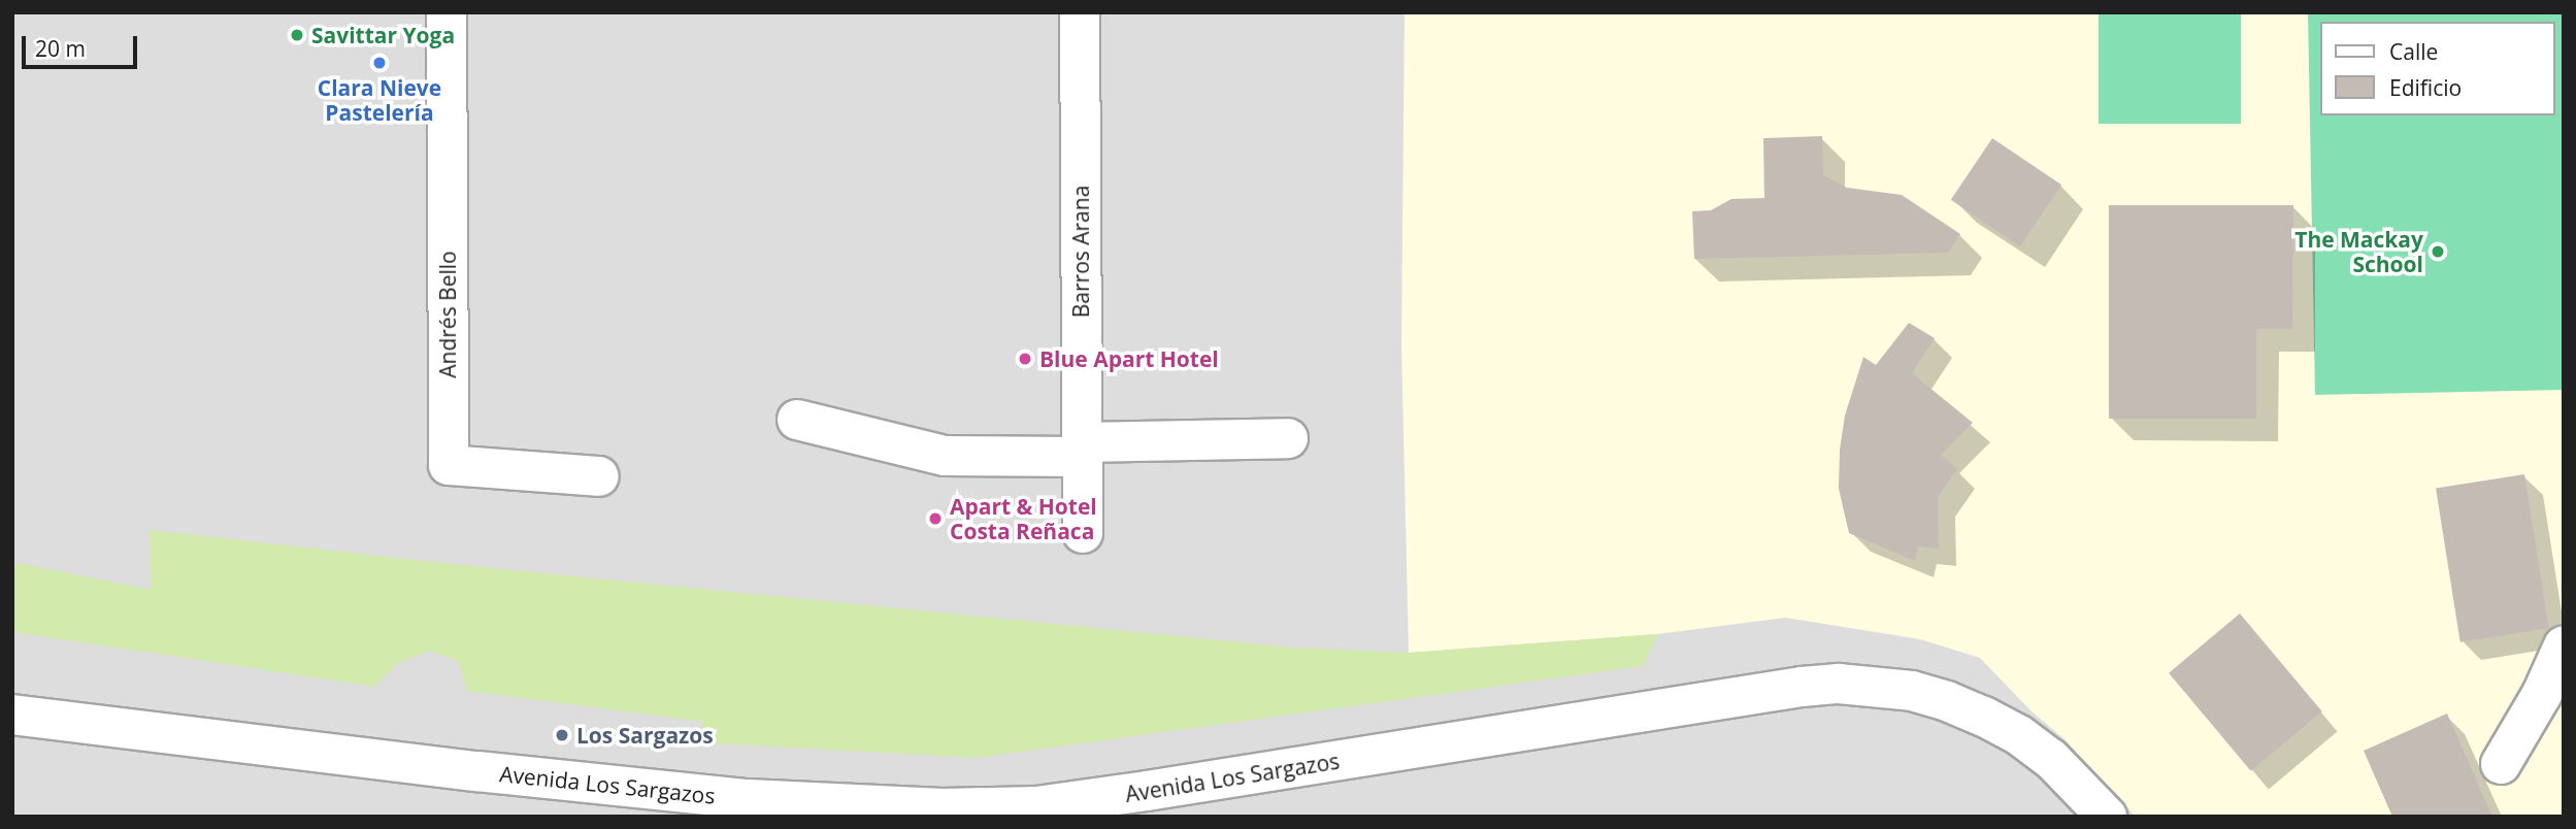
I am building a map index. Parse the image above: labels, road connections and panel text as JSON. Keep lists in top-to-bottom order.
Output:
{
  "streets": {
    "street": ["Barros Arana", "Andrés Bello", "Avenida Los Sargazos"]
  },
  "places": [
    "Savittar Yoga",
    "Clara Nieve Pastelería",
    "The Mackay School",
    "Blue Apart Hotel",
    "Apart & Hotel Costa Reñaca",
    "Los Sargazos"
  ],
  "legend": ["Calle", "Edificio"],
  "scale_bar": "20 m"
}
